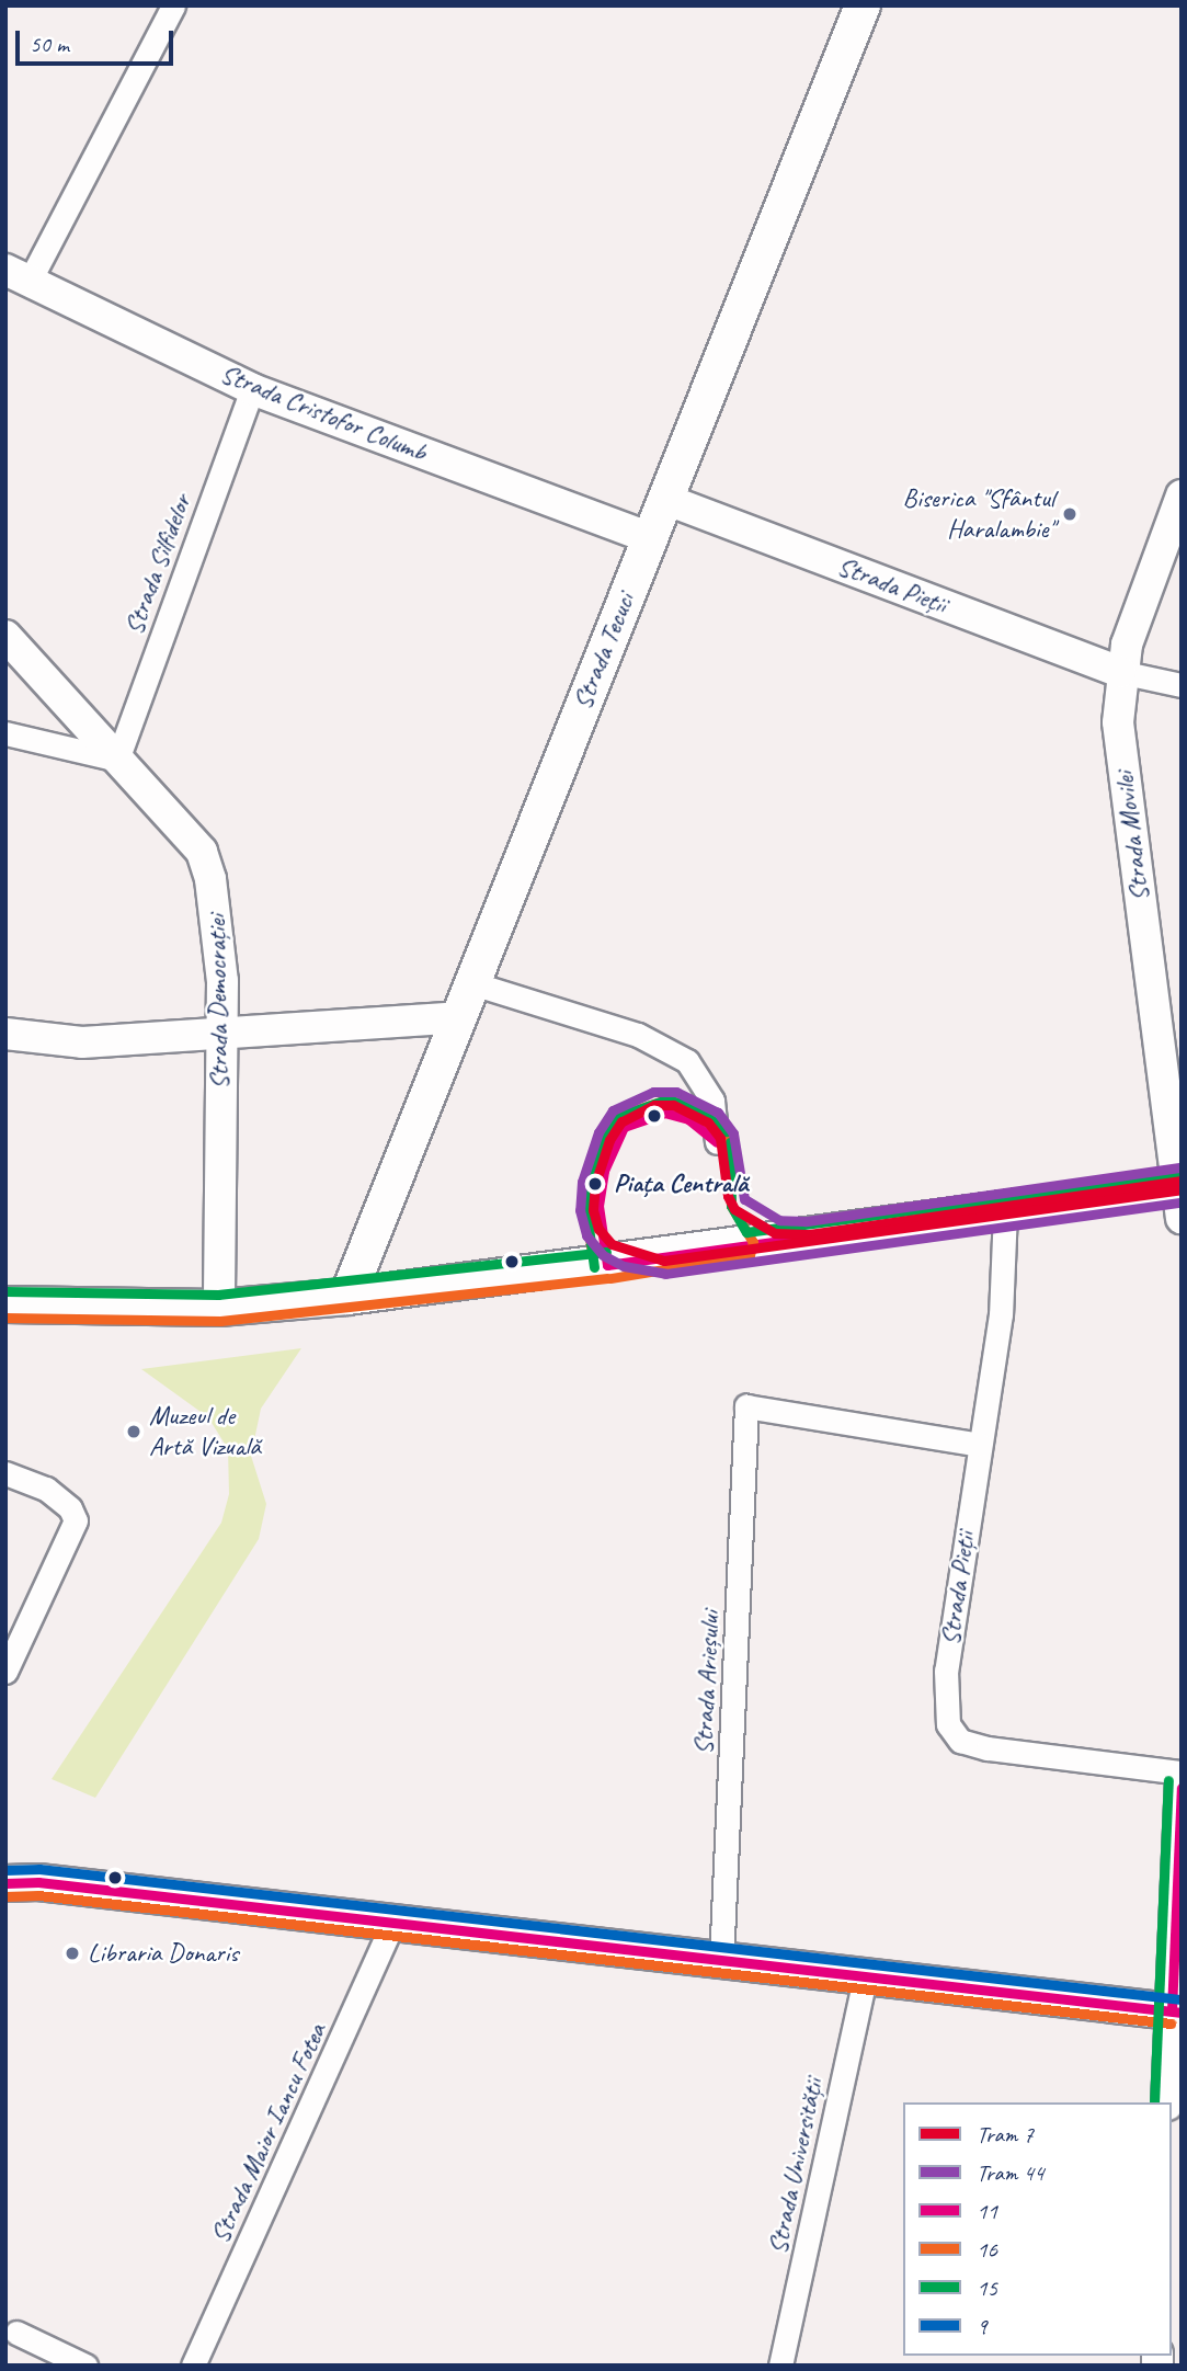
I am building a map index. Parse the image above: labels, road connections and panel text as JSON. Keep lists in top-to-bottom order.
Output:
{
  "streets": {
    "main road": ["Strada Tecuci"],
    "street": [
      "Strada Cristofor Columb",
      "Strada Silfidelor",
      "Strada Pieții",
      "Strada Movilei",
      "Strada Democrației",
      "Strada Arieșului",
      "Strada Maior Iancu Fotea",
      "Strada Universității"
    ]
  },
  "crossings": [
    ["Strada Cristofor Columb", "Strada Silfidelor"],
    ["Strada Cristofor Columb", "Strada Tecuci"],
    ["Strada Silfidelor", "Strada Democrației"],
    ["Strada Pieții", "Strada Tecuci"],
    ["Strada Pieții", "Strada Movilei"],
    ["Strada Pieții", "Strada Arieșului"]
  ],
  "places": [
    "Biserica \"Sfântul Haralambie\"",
    "Piața Centrală",
    "Muzeul de Artă Vizuală",
    "Libraria Donaris"
  ],
  "lines": [
    "tram line 44",
    "transit line 16",
    "transit line 15",
    "tram line 7",
    "transit line 11",
    "transit line 9"
  ],
  "legend": [
    "Tram 7",
    "Tram 44",
    "11",
    "16",
    "15",
    "9"
  ],
  "scale_bar": "50 m"
}
